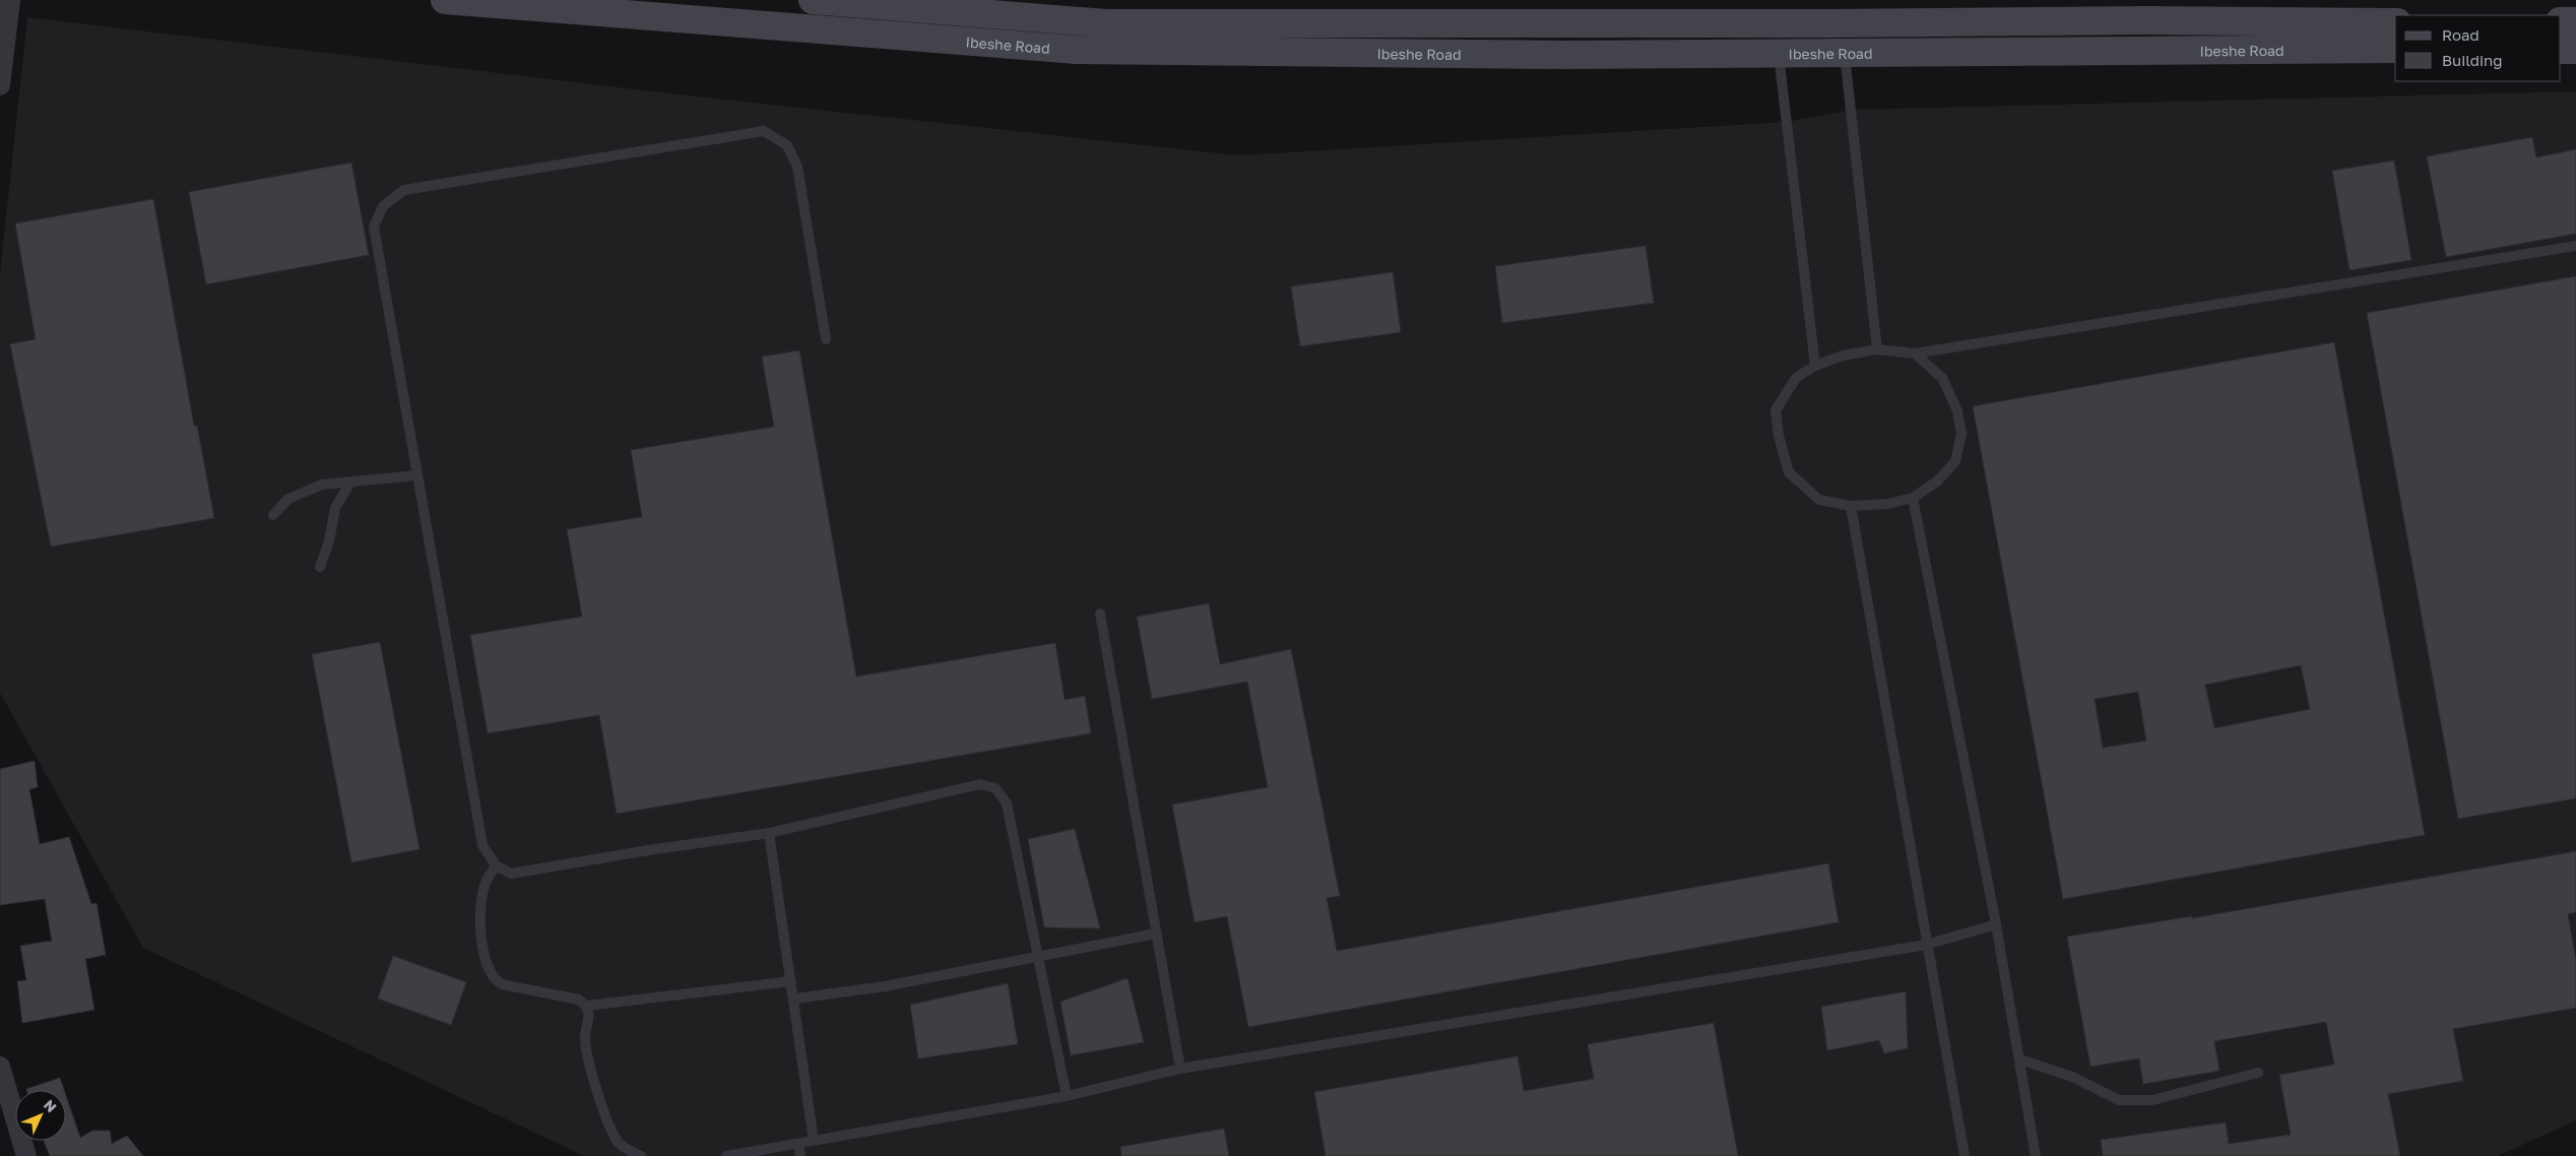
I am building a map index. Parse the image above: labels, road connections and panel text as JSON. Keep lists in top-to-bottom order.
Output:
{
  "streets": {
    "main road": ["Ibeshe Road"]
  },
  "legend": ["Road", "Building"],
  "north": "top right"
}
